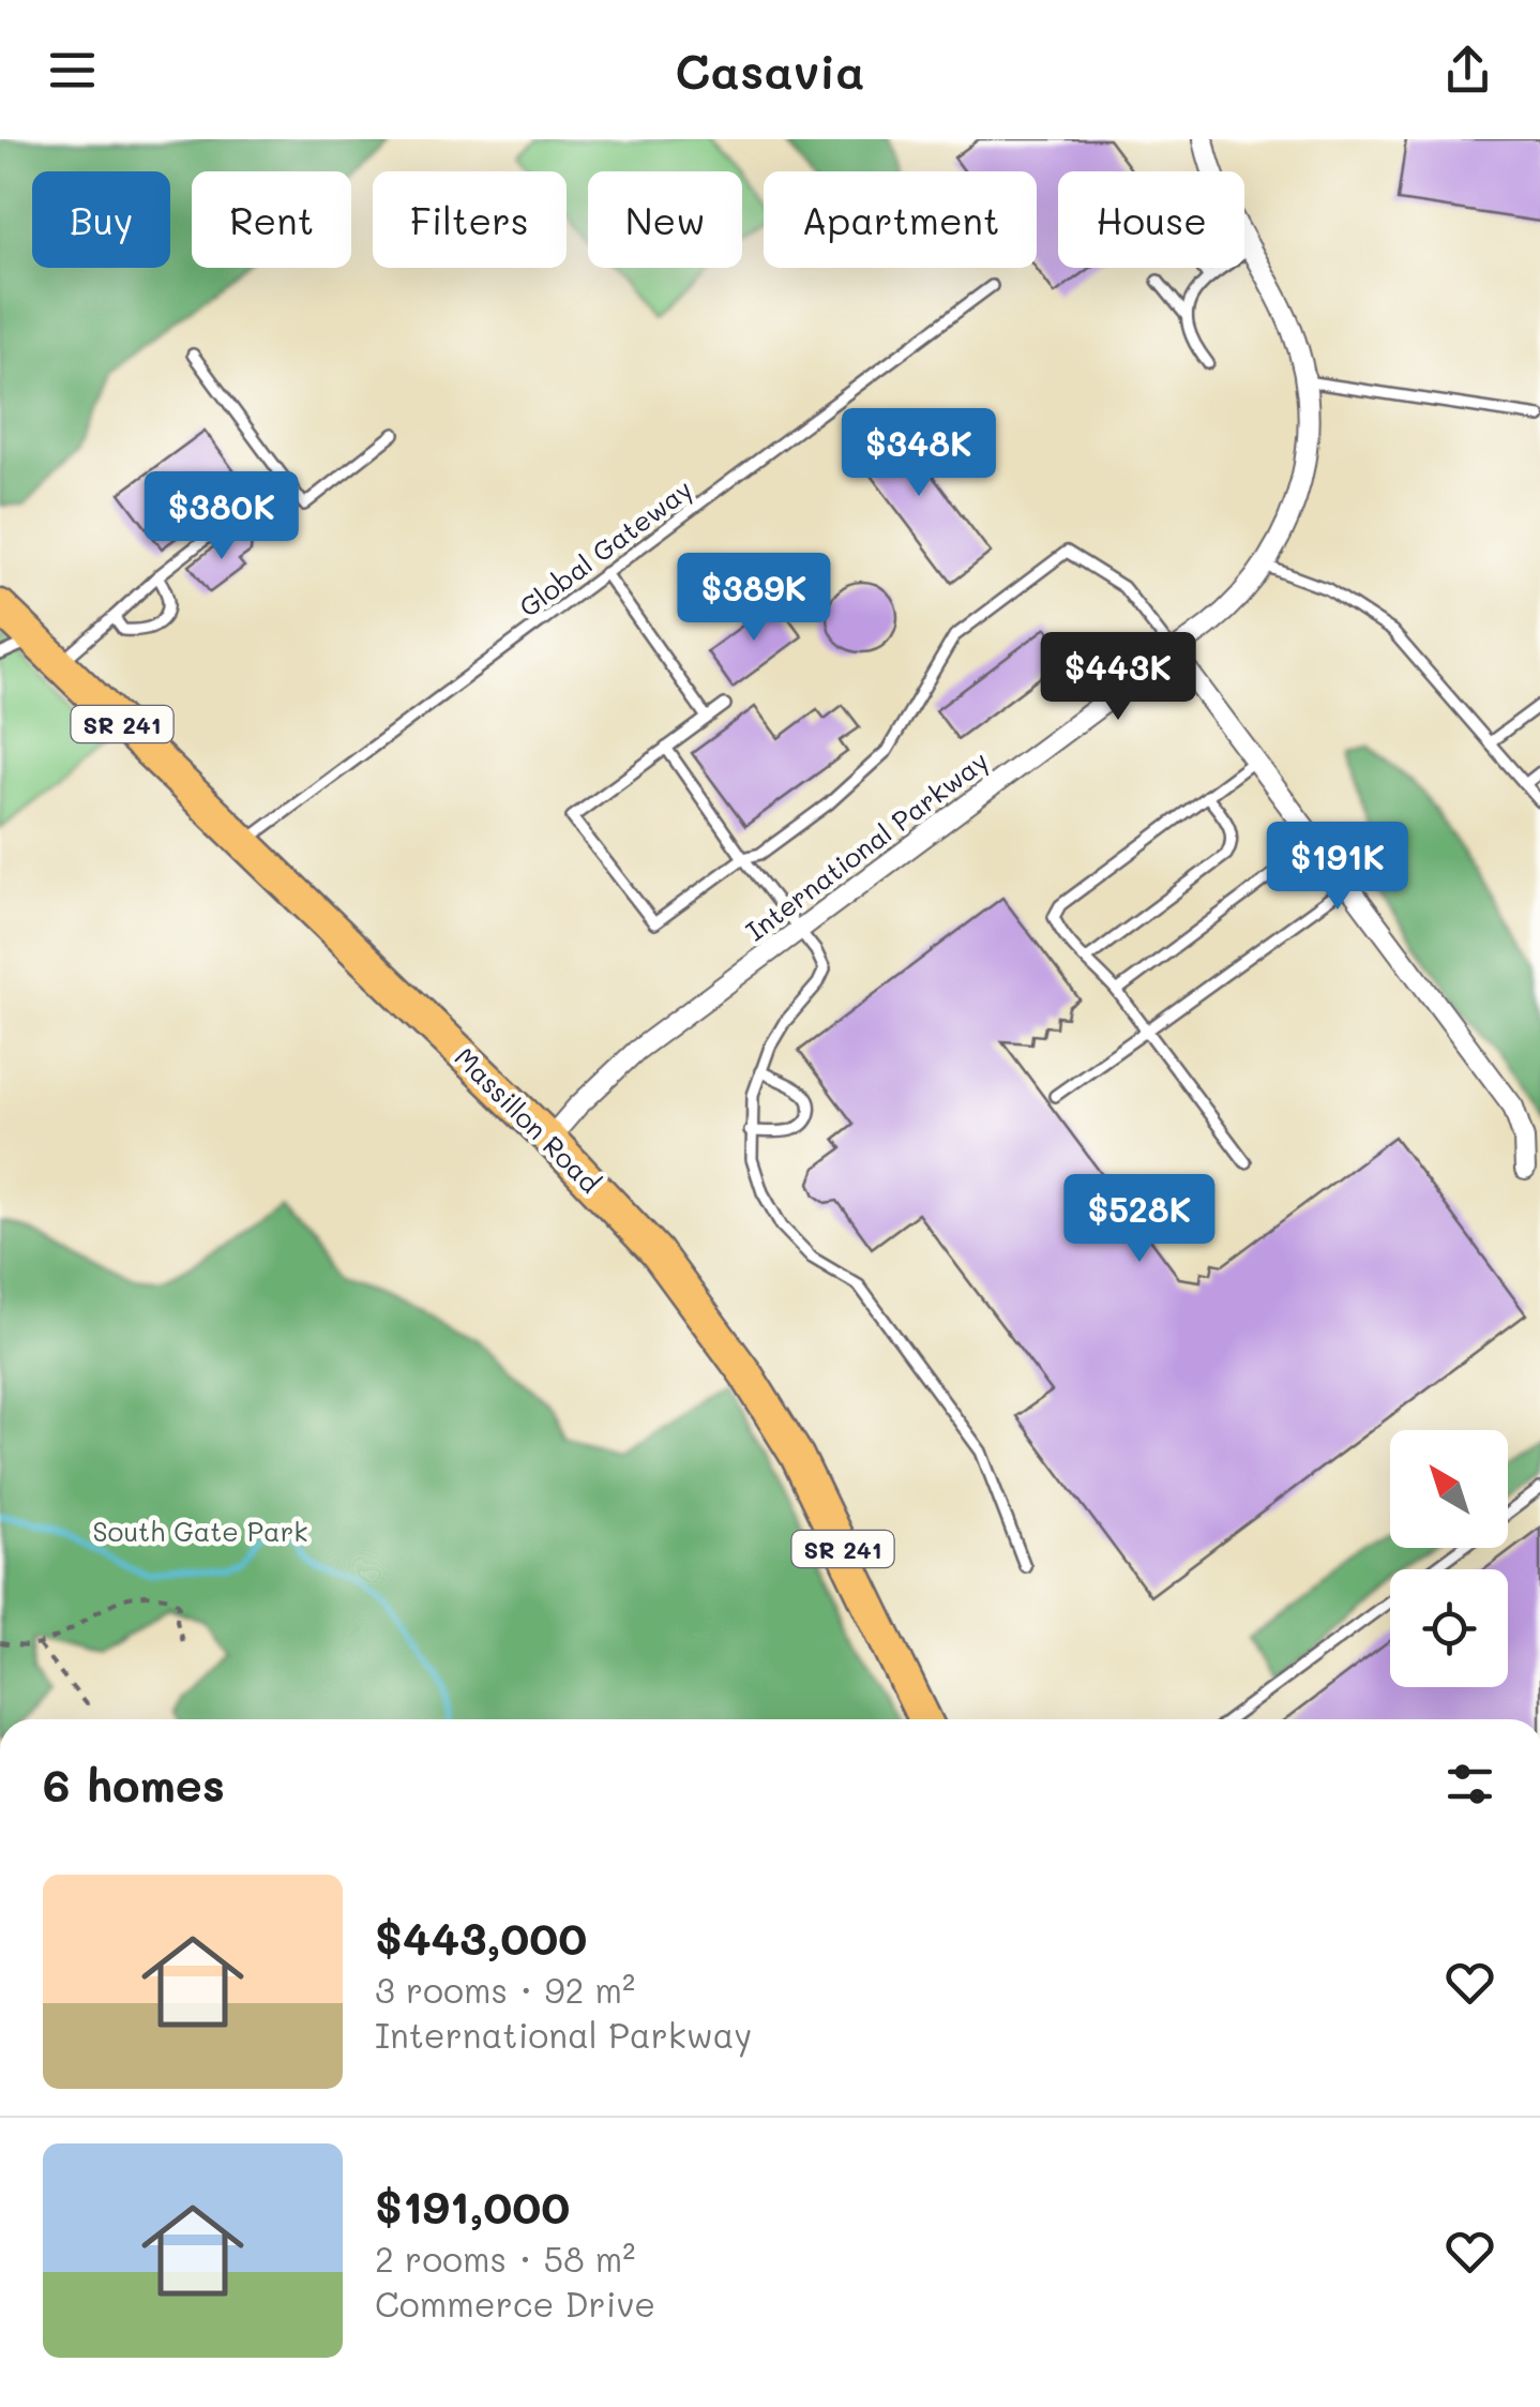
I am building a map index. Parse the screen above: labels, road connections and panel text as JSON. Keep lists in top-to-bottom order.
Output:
{
  "streets": {
    "main road": ["SR 241", "Massillon Road"],
    "street": ["International Parkway"],
    "lane": ["Global Gateway"]
  },
  "crossings": [
    ["Global Gateway", "Massillon Road"],
    ["International Parkway", "Massillon Road"]
  ],
  "parks": ["South Gate Park"],
  "north": "top left",
  "page": {
    "header": "Casavia",
    "chip": [
      "Buy",
      "Rent",
      "Filters",
      "New",
      "Apartment",
      "House"
    ],
    "price": [
      "$348K",
      "$380K",
      "$389K",
      "$443K",
      "$191K",
      "$528K"
    ],
    "heading": "6 homes",
    "list": [
      {
        "name": "$443,000",
        "note": "3 rooms · 92 m² · International Parkway"
      },
      {
        "name": "$191,000",
        "note": "2 rooms · 58 m² · Commerce Drive"
      }
    ]
  }
}
